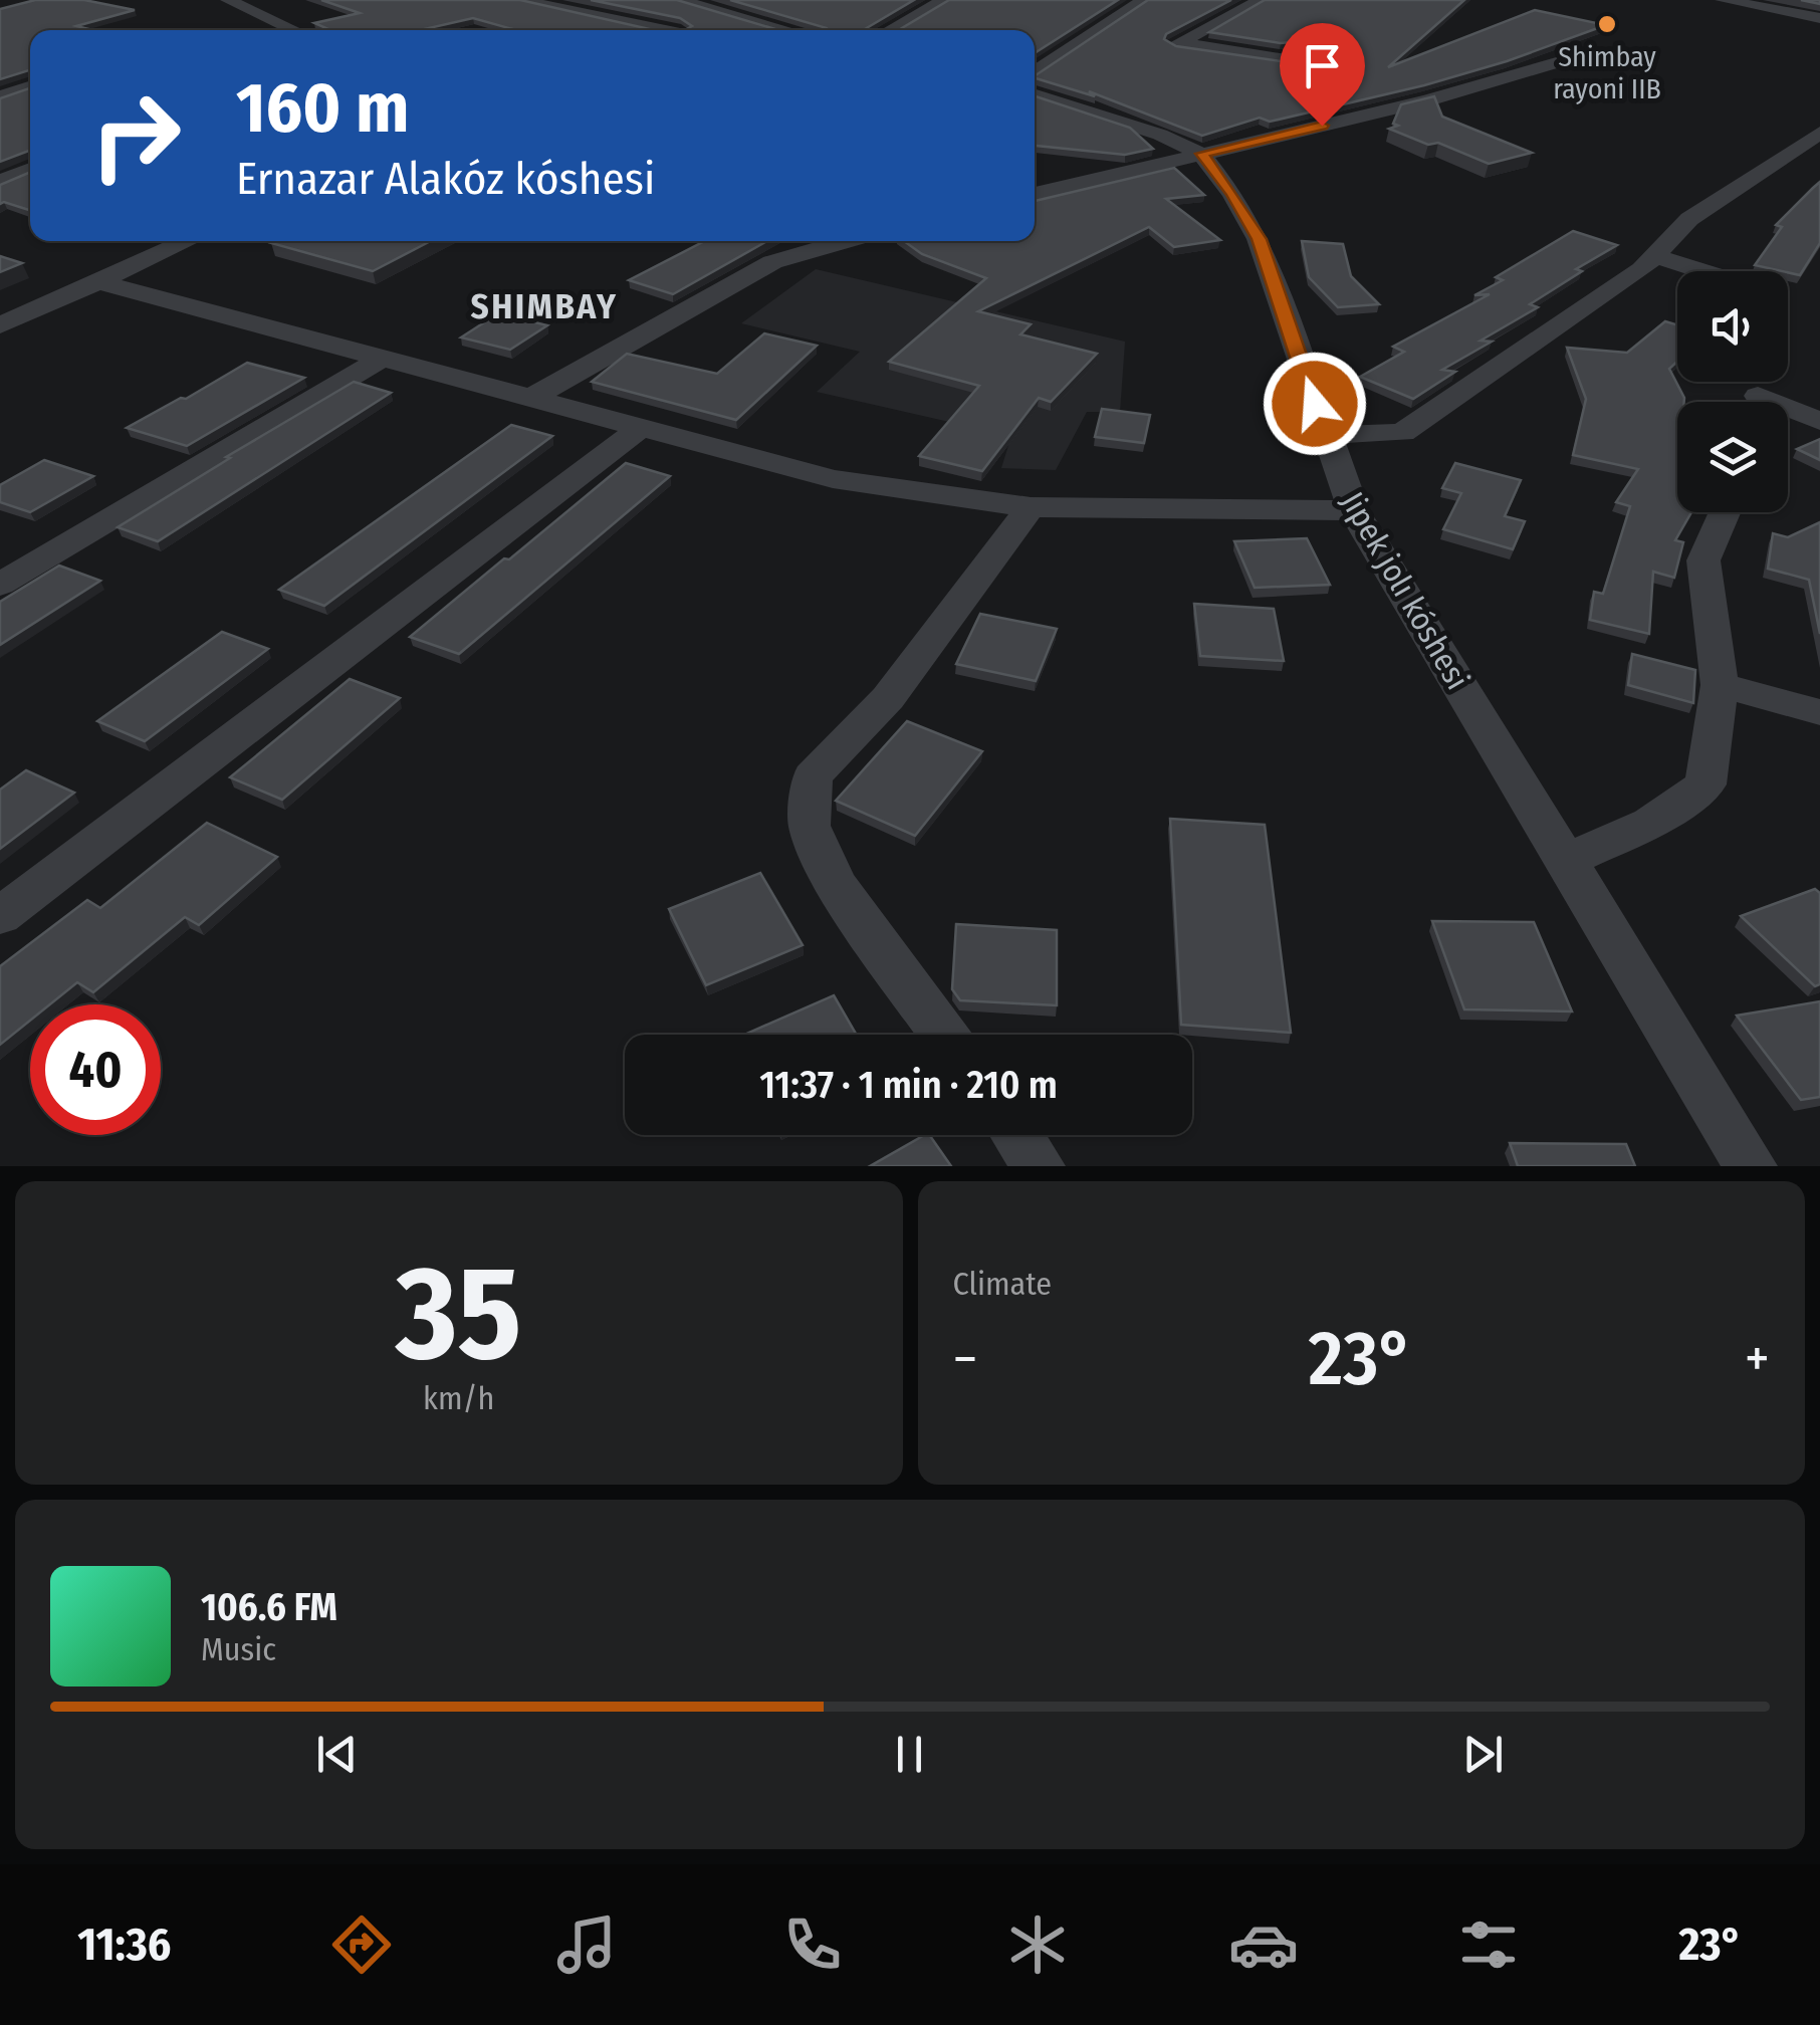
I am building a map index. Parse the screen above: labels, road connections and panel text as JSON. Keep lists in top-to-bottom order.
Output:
{
  "streets": {
    "street": ["Jipek jolı kóshesi"]
  },
  "districts": ["SHIMBAY"],
  "places": ["Shimbay rayoni IIB"],
  "page": {
    "turn": ["160 m", "Ernazar Alakóz kóshesi"],
    "limit": "40",
    "trip": "11:37 · 1 min · 210 m",
    "tile": [
      ["35", "km/h"],
      "Climate"
    ],
    "heat": ["−", "23°", "+"],
    "song": ["106.6 FM", "Music"],
    "tabs": ["11:36", "23°"]
  }
}
